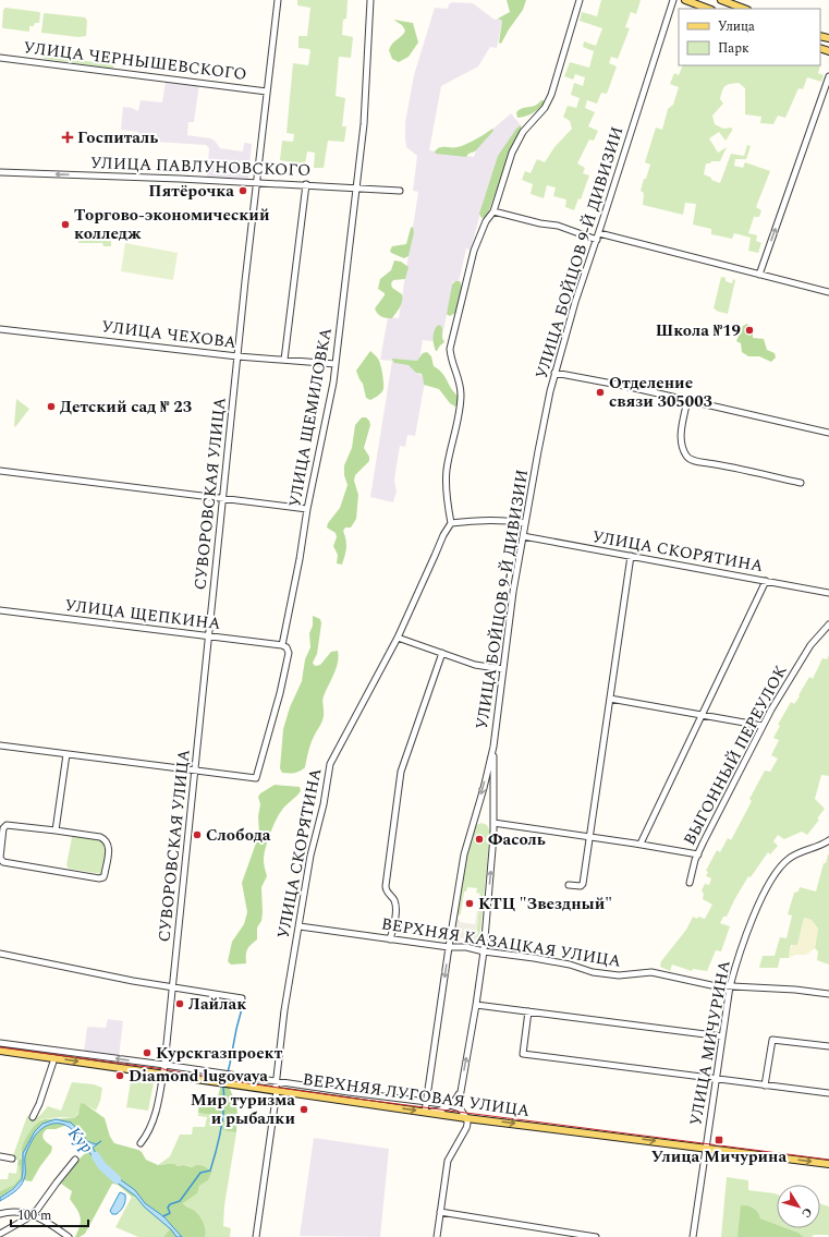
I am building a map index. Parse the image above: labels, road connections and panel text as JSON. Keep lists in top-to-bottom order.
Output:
{
  "streets": {
    "main road": ["ВЕРХНЯЯ ЛУГОВАЯ УЛИЦА"],
    "street": [
      "УЛИЦА ЧЕРНЫШЕВСКОГО",
      "УЛИЦА ПАВЛУНОВСКОГО",
      "УЛИЦА БОЙЦОВ 9-Й ДИВИЗИИ",
      "УЛИЦА ЧЕХОВА",
      "УЛИЦА ЩЕМИЛОВКА",
      "СУВОРОВСКАЯ УЛИЦА",
      "УЛИЦА СКОРЯТИНА",
      "УЛИЦА ЩЕПКИНА",
      "ВЫГОННЫЙ ПЕРЕУЛОК",
      "ВЕРХНЯЯ КАЗАЦКАЯ УЛИЦА",
      "УЛИЦА МИЧУРИНА"
    ]
  },
  "crossings": [
    ["УЛИЦА ЧЕРНЫШЕВСКОГО", "СУВОРОВСКАЯ УЛИЦА"],
    ["УЛИЦА ПАВЛУНОВСКОГО", "УЛИЦА ЩЕМИЛОВКА"],
    ["УЛИЦА ПАВЛУНОВСКОГО", "СУВОРОВСКАЯ УЛИЦА"],
    ["УЛИЦА БОЙЦОВ 9-Й ДИВИЗИИ", "УЛИЦА СКОРЯТИНА"],
    ["УЛИЦА БОЙЦОВ 9-Й ДИВИЗИИ", "ВЕРХНЯЯ КАЗАЦКАЯ УЛИЦА"],
    ["УЛИЦА БОЙЦОВ 9-Й ДИВИЗИИ", "ВЕРХНЯЯ ЛУГОВАЯ УЛИЦА"],
    ["УЛИЦА ЧЕХОВА", "УЛИЦА ЩЕМИЛОВКА"],
    ["УЛИЦА ЧЕХОВА", "СУВОРОВСКАЯ УЛИЦА"],
    ["УЛИЦА ЩЕМИЛОВКА", "СУВОРОВСКАЯ УЛИЦА"],
    ["УЛИЦА ЩЕМИЛОВКА", "УЛИЦА ЩЕПКИНА"],
    ["СУВОРОВСКАЯ УЛИЦА", "УЛИЦА ЩЕПКИНА"],
    ["СУВОРОВСКАЯ УЛИЦА", "ВЕРХНЯЯ ЛУГОВАЯ УЛИЦА"],
    ["УЛИЦА СКОРЯТИНА", "ВЕРХНЯЯ КАЗАЦКАЯ УЛИЦА"],
    ["УЛИЦА СКОРЯТИНА", "ВЕРХНЯЯ ЛУГОВАЯ УЛИЦА"],
    ["ВЕРХНЯЯ КАЗАЦКАЯ УЛИЦА", "УЛИЦА МИЧУРИНА"],
    ["УЛИЦА МИЧУРИНА", "ВЕРХНЯЯ ЛУГОВАЯ УЛИЦА"]
  ],
  "one_way": ["УЛИЦА ПАВЛУНОВСКОГО"],
  "water": ["Кур"],
  "places": {
    "health": ["Госпиталь"],
    "other": [
      "Пятёрочка",
      "Торгово-экономический колледж",
      "Школа №19",
      "Отделение связи 305003",
      "Детский сад № 23",
      "Слобода",
      "Фасоль",
      "КТЦ \"Звездный\"",
      "Лайлак",
      "Курскгазпроект",
      "Diamond lugovaya",
      "Мир туризма и рыбалки"
    ],
    "transit": ["Улица Мичурина"]
  },
  "legend": ["Улица", "Парк"],
  "scale_bar": "100 m",
  "north": "bottom right"
}
